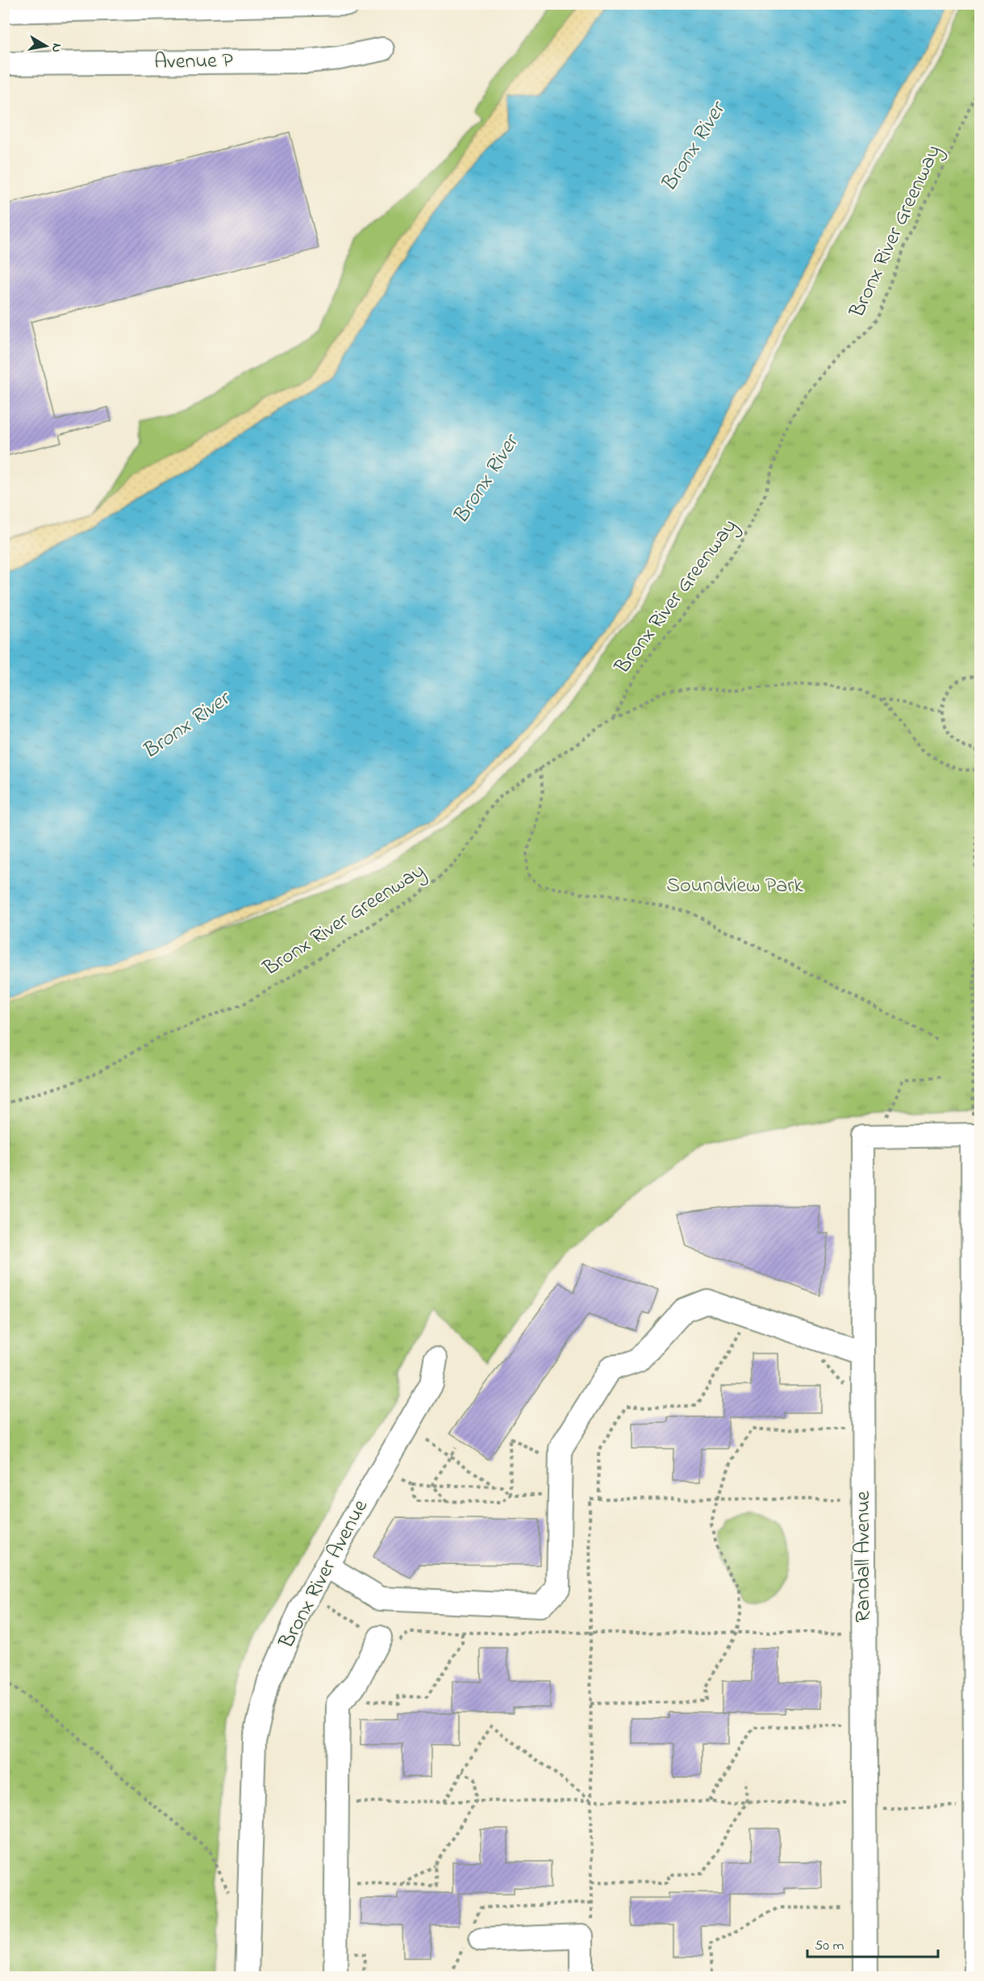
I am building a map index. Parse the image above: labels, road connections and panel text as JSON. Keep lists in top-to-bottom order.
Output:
{
  "streets": {
    "street": ["Avenue P", "Randall Avenue", "Bronx River Avenue"],
    "path": ["Bronx River Greenway"]
  },
  "water": ["Bronx River"],
  "parks": ["Soundview Park"],
  "scale_bar": "50 m",
  "north": "right"
}
